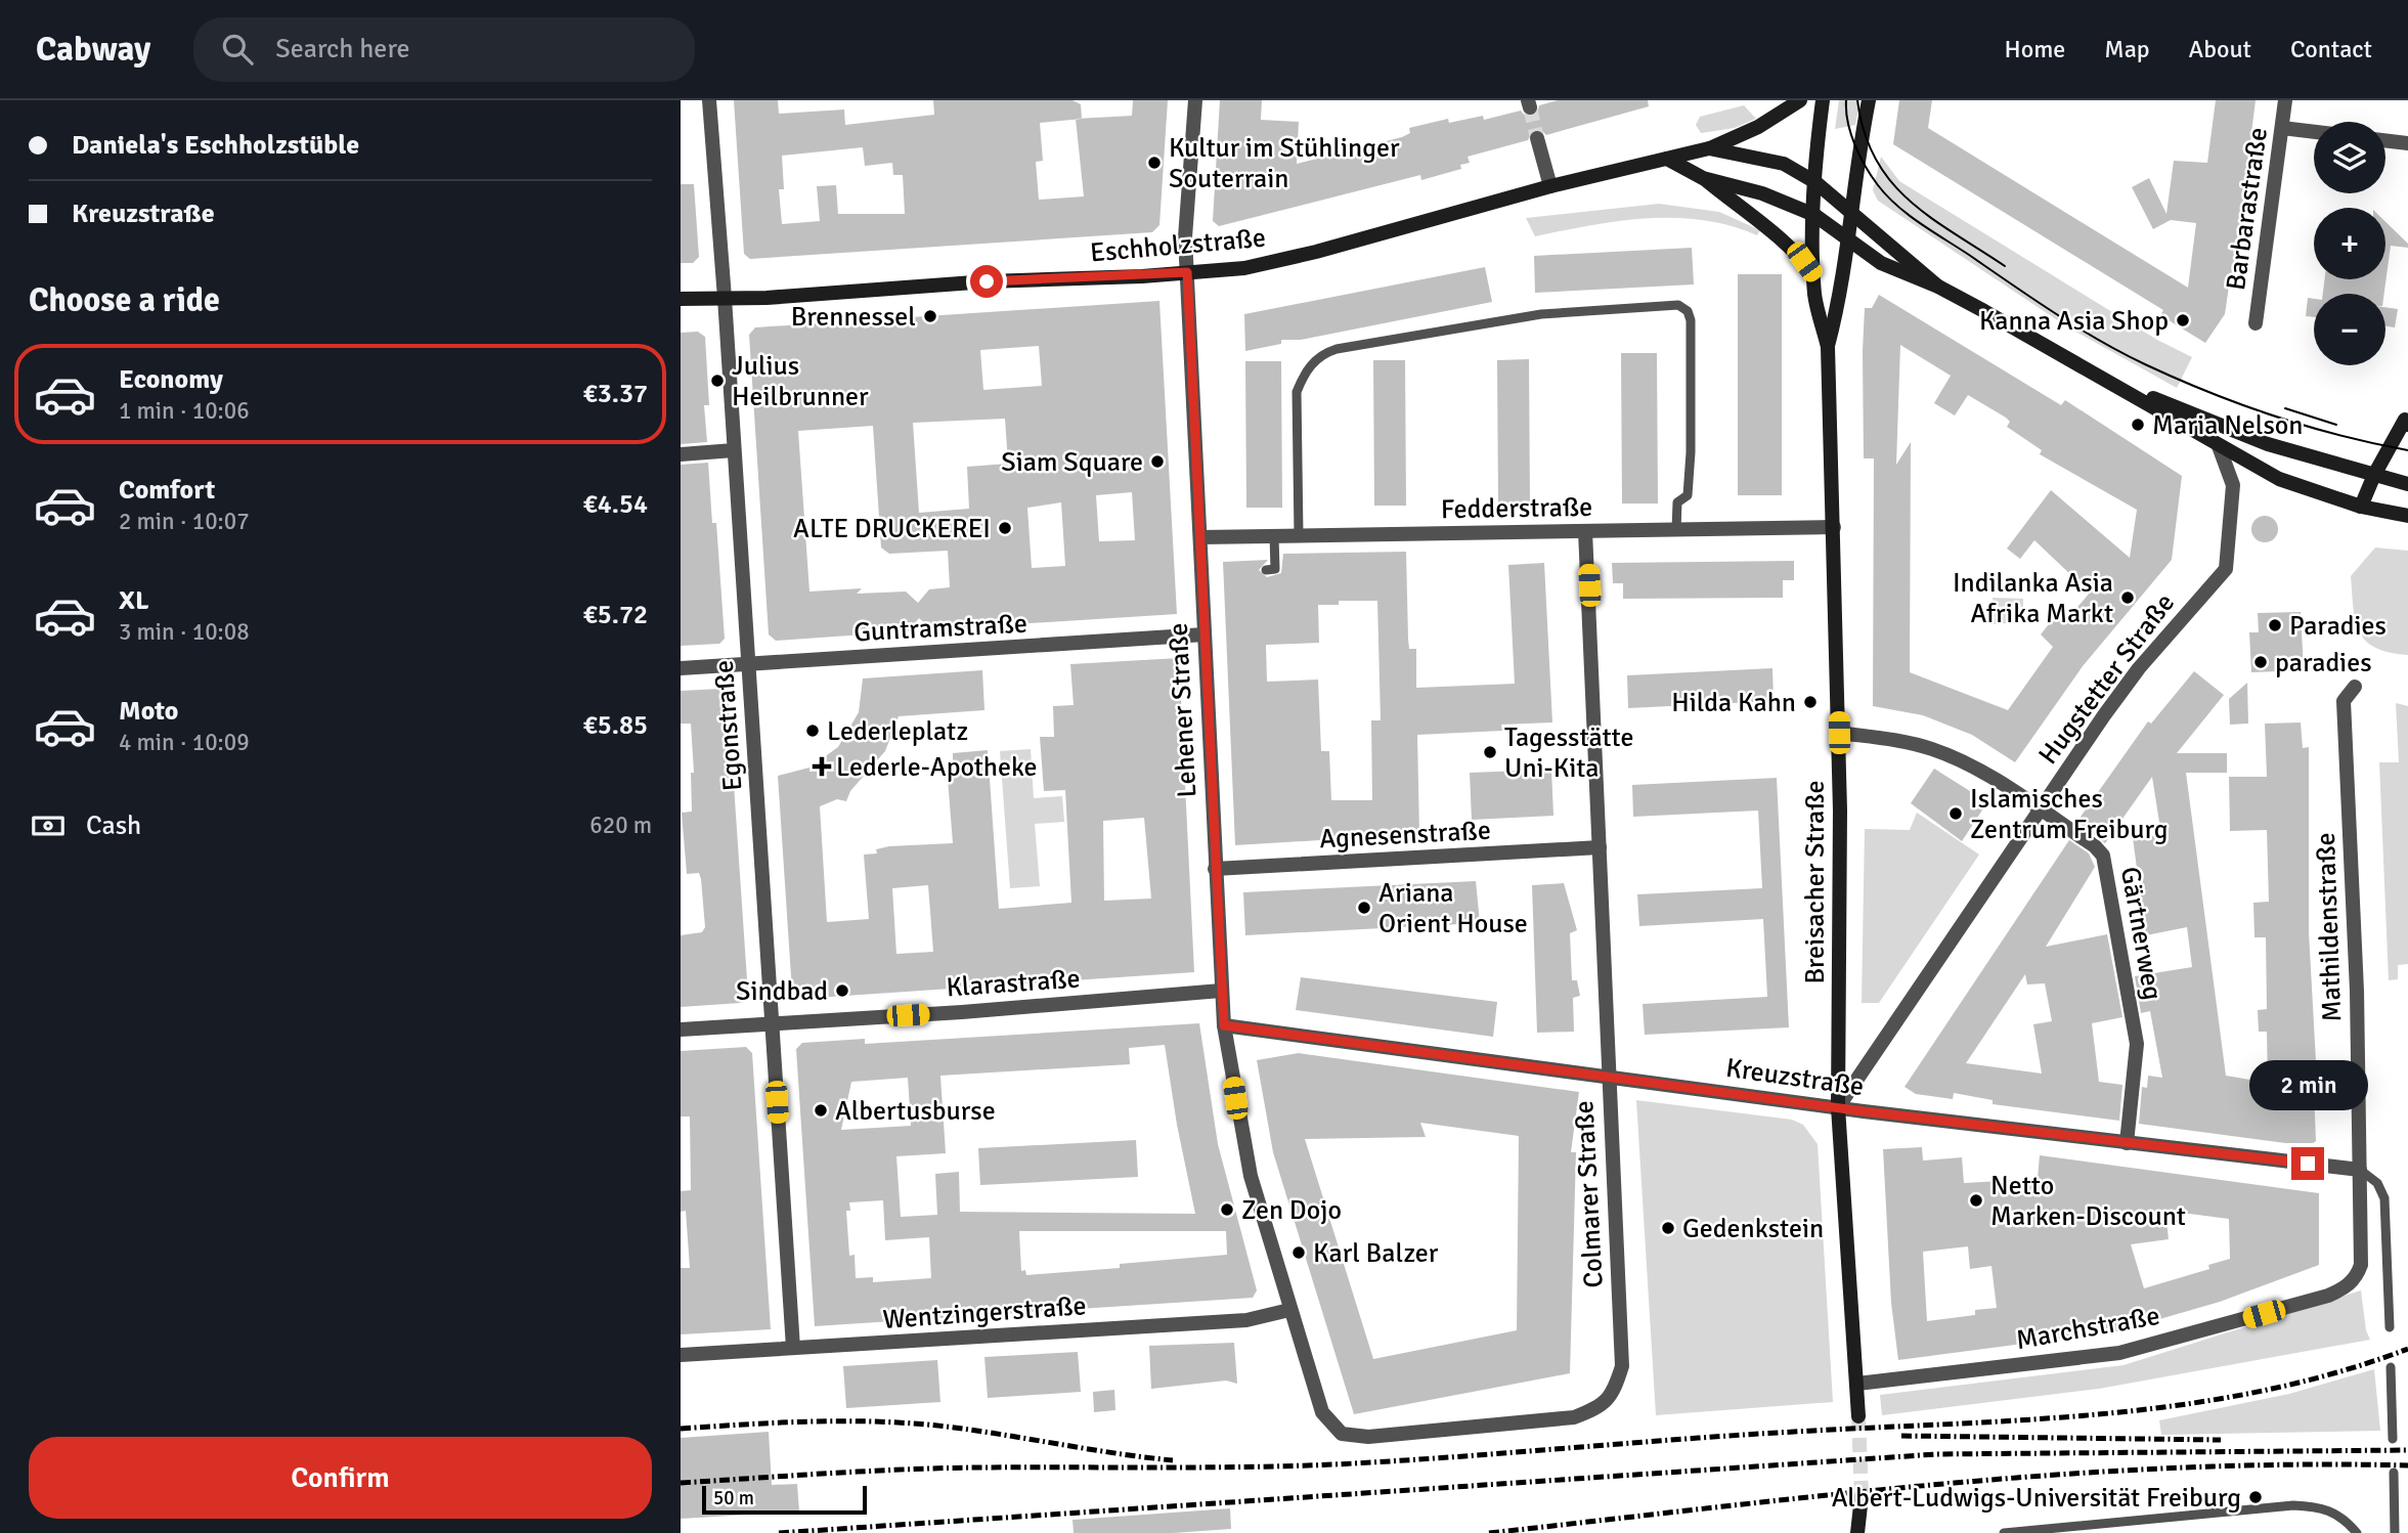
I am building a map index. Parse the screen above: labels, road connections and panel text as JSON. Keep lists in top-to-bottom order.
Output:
{
  "streets": {
    "main road": ["Eschholzstraße", "Breisacher Straße"],
    "street": [
      "Barbarastraße",
      "Fedderstraße",
      "Guntramstraße",
      "Hugstetter Straße",
      "Lehener Straße",
      "Egonstraße",
      "Agnesenstraße",
      "Mathildenstraße",
      "Gärtnerweg",
      "Klarastraße",
      "Kreuzstraße",
      "Colmarer Straße",
      "Wentzingerstraße",
      "Marchstraße"
    ]
  },
  "crossings": [
    ["Eschholzstraße", "Lehener Straße"],
    ["Eschholzstraße", "Egonstraße"],
    ["Eschholzstraße", "Breisacher Straße"],
    ["Fedderstraße", "Lehener Straße"],
    ["Fedderstraße", "Breisacher Straße"],
    ["Fedderstraße", "Colmarer Straße"],
    ["Guntramstraße", "Lehener Straße"],
    ["Guntramstraße", "Egonstraße"],
    ["Hugstetter Straße", "Breisacher Straße"],
    ["Hugstetter Straße", "Gärtnerweg"],
    ["Hugstetter Straße", "Kreuzstraße"],
    ["Lehener Straße", "Agnesenstraße"],
    ["Lehener Straße", "Klarastraße"],
    ["Lehener Straße", "Kreuzstraße"],
    ["Lehener Straße", "Colmarer Straße"],
    ["Lehener Straße", "Wentzingerstraße"],
    ["Egonstraße", "Klarastraße"],
    ["Egonstraße", "Wentzingerstraße"],
    ["Agnesenstraße", "Colmarer Straße"],
    ["Breisacher Straße", "Gärtnerweg"],
    ["Breisacher Straße", "Kreuzstraße"],
    ["Breisacher Straße", "Marchstraße"],
    ["Mathildenstraße", "Kreuzstraße"],
    ["Mathildenstraße", "Marchstraße"],
    ["Gärtnerweg", "Kreuzstraße"],
    ["Kreuzstraße", "Colmarer Straße"],
    ["Colmarer Straße", "Wentzingerstraße"]
  ],
  "places": {
    "other": [
      "Kultur im Stühlinger Souterrain",
      "Brennessel",
      "Kanna Asia Shop",
      "Julius Heilbrunner",
      "Maria Nelson",
      "Siam Square",
      "ALTE DRUCKEREI",
      "Indilanka Asia Afrika Markt",
      "Paradies",
      "paradies",
      "Hilda Kahn",
      "Lederleplatz",
      "Tagesstätte Uni-Kita",
      "Islamisches Zentrum Freiburg",
      "Ariana Orient House",
      "Sindbad",
      "Albertusburse",
      "Netto Marken-Discount",
      "Zen Dojo",
      "Gedenkstein",
      "Karl Balzer",
      "Albert-Ludwigs-Universität Freiburg"
    ],
    "health": ["Lederle-Apotheke"]
  },
  "scale_bar": "50 m",
  "page": {
    "header": "Cabway",
    "search": "Search here",
    "nav": [
      "Home",
      "Map",
      "About",
      "Contact"
    ],
    "banner": ["Daniela's Eschholzstüble", "Kreuzstraße"],
    "map_buttons": ["+", "−"],
    "heading": "Choose a ride",
    "list": [
      {
        "name": "Economy",
        "note": "1 min · 10:06",
        "value": "€3.37"
      },
      {
        "name": "Comfort",
        "note": "2 min · 10:07",
        "value": "€4.54"
      },
      {
        "name": "XL",
        "note": "3 min · 10:08",
        "value": "€5.72"
      },
      {
        "name": "Moto",
        "note": "4 min · 10:09",
        "value": "€5.85"
      }
    ],
    "pay": ["Cash", "620 m"],
    "bubble": "2 min",
    "buttons": "Confirm",
    "scale": "50 m"
  }
}
